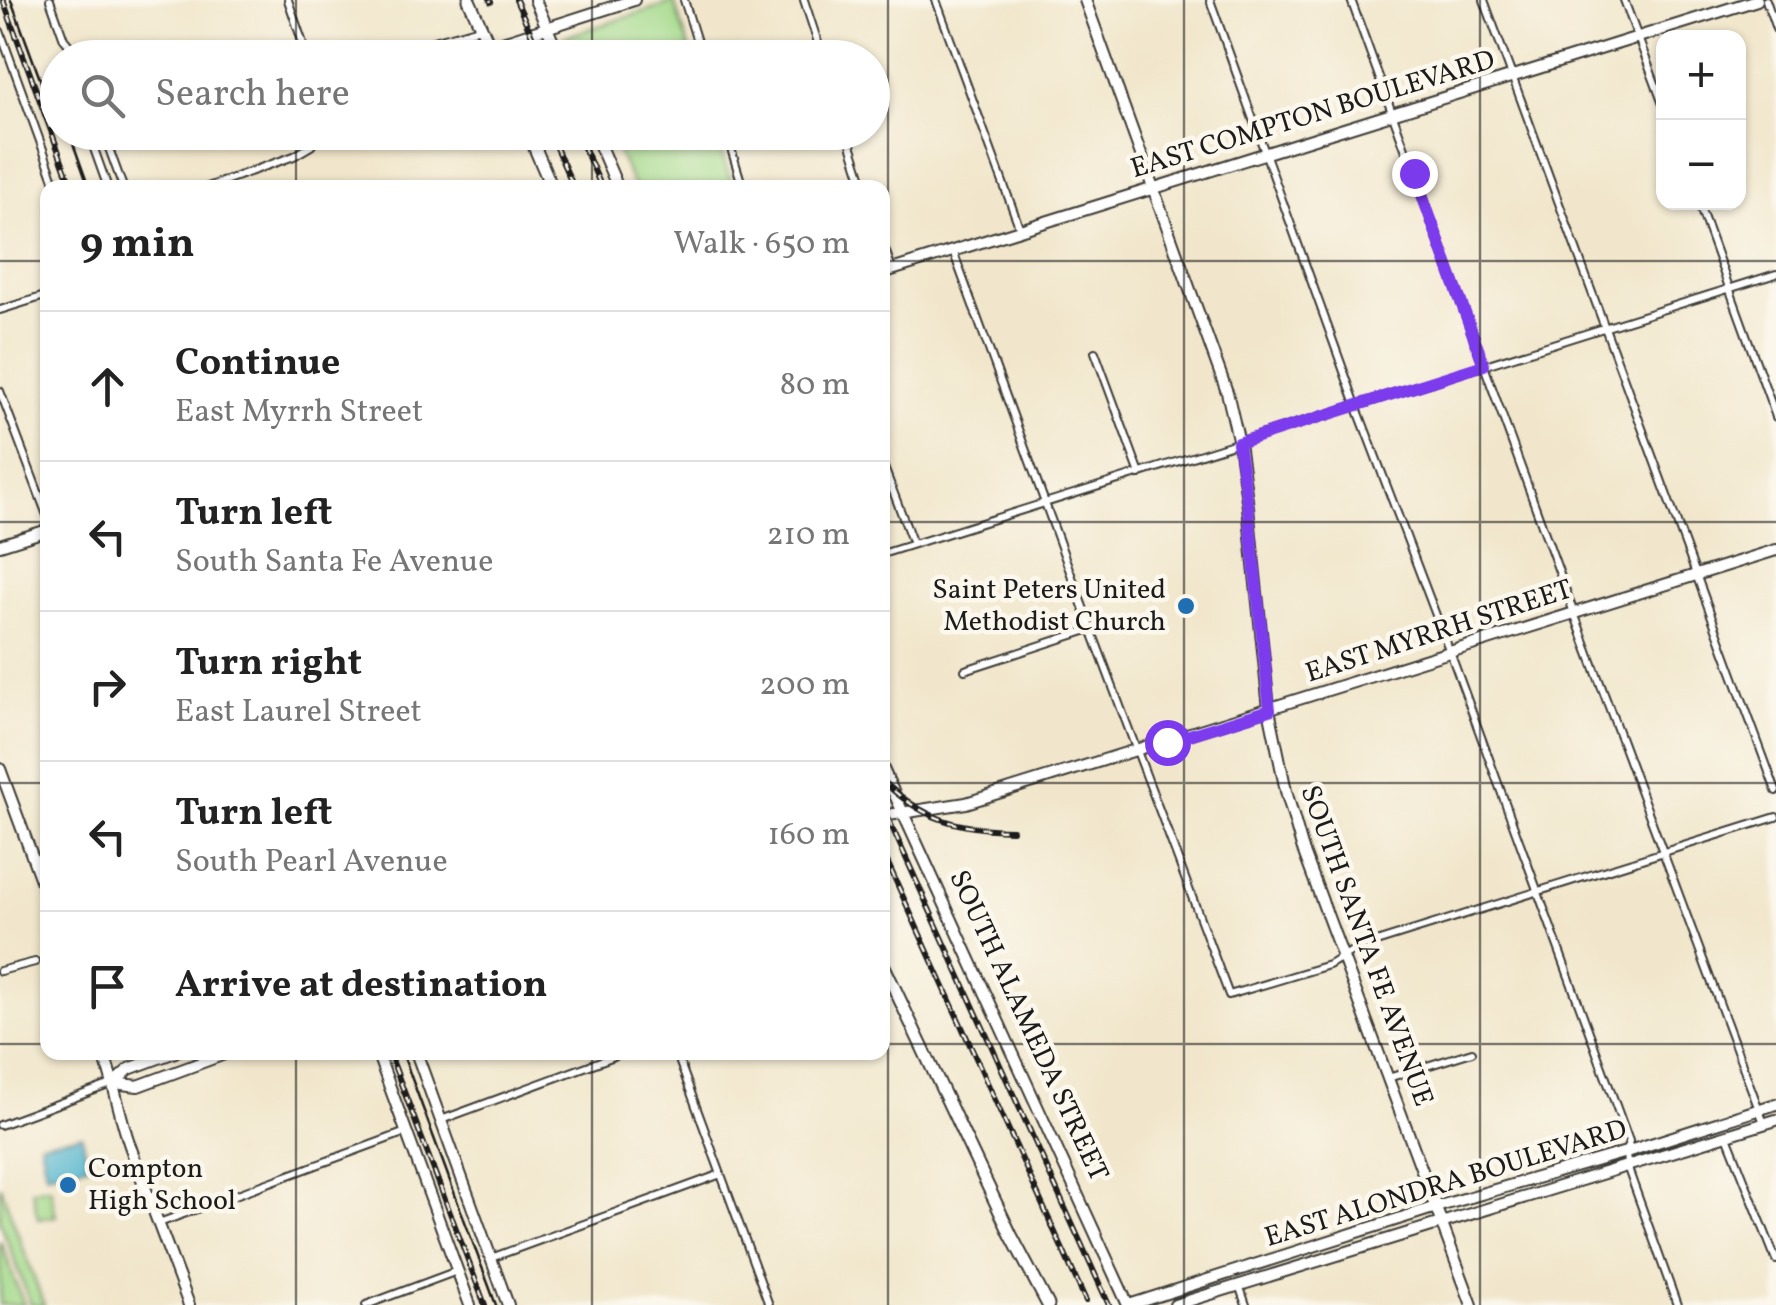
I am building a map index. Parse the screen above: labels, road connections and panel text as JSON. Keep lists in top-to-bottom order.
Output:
{
  "streets": {
    "main road": [
      "EAST COMPTON BOULEVARD",
      "EAST MYRRH STREET",
      "SOUTH SANTA FE AVENUE",
      "SOUTH ALAMEDA STREET",
      "EAST ALONDRA BOULEVARD"
    ]
  },
  "crossings": [
    ["EAST COMPTON BOULEVARD", "SOUTH SANTA FE AVENUE"],
    ["EAST MYRRH STREET", "SOUTH SANTA FE AVENUE"],
    ["EAST MYRRH STREET", "SOUTH ALAMEDA STREET"],
    ["SOUTH SANTA FE AVENUE", "EAST ALONDRA BOULEVARD"],
    ["SOUTH ALAMEDA STREET", "EAST ALONDRA BOULEVARD"]
  ],
  "places": ["Saint Peters United Methodist Church", "Compton High School"],
  "page": {
    "map_buttons": ["+", "−"],
    "search": "Search here",
    "heading": ["9 min", "Walk · 650 m"],
    "list": [
      ["Continue", "East Myrrh Street", "80 m"],
      ["Turn left", "South Santa Fe Avenue", "210 m"],
      ["Turn right", "East Laurel Street", "200 m"],
      ["Turn left", "South Pearl Avenue", "160 m"],
      "Arrive at destination"
    ]
  }
}
